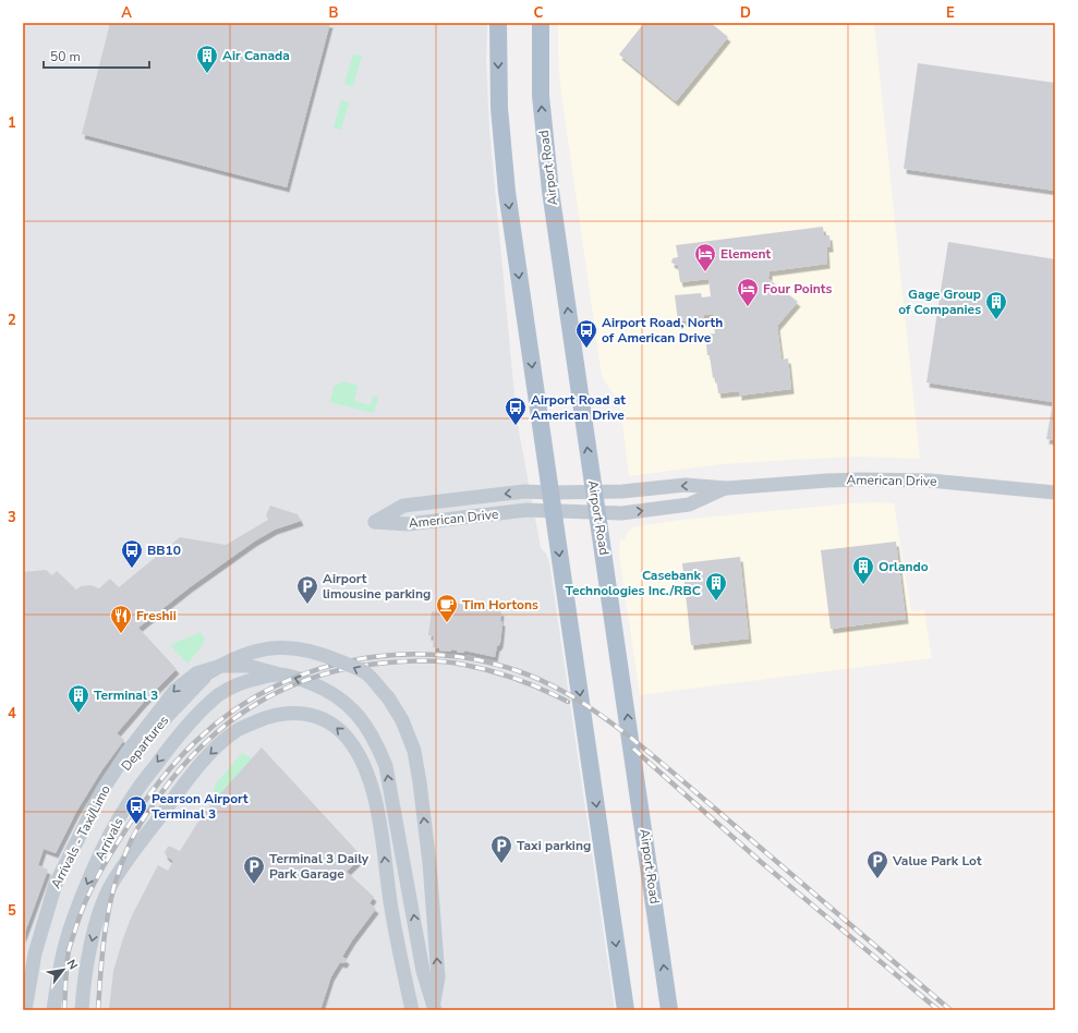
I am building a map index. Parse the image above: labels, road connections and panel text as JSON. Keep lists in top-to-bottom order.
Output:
{
  "streets": {
    "main road": ["Airport Road"],
    "street": [
      "American Drive",
      "Departures",
      "Arrivals - Taxi/Limo",
      "Arrivals"
    ]
  },
  "crossings": [
    ["Airport Road", "American Drive"],
    ["Departures", "Arrivals - Taxi/Limo"],
    ["Arrivals - Taxi/Limo", "Arrivals"]
  ],
  "one_way": ["Arrivals"],
  "places": {
    "building": [
      "Air Canada",
      "Gage Group of Companies",
      "Orlando",
      "Casebank Technologies Inc./RBC",
      "Terminal 3"
    ],
    "hotel": ["Element", "Four Points"],
    "bus stop": [
      "Airport Road, North of American Drive",
      "Airport Road at American Drive",
      "BB10",
      "Pearson Airport Terminal 3"
    ],
    "parking": [
      "Airport limousine parking",
      "Taxi parking",
      "Value Park Lot",
      "Terminal 3 Daily Park Garage"
    ],
    "cafe": ["Tim Hortons"],
    "restaurant": ["Freshii"]
  },
  "scale_bar": "50 m",
  "north": "top right",
  "grid": {
    "columns": [
      "A",
      "B",
      "C",
      "D",
      "E"
    ],
    "rows": [
      "1",
      "2",
      "3",
      "4",
      "5"
    ]
  }
}
